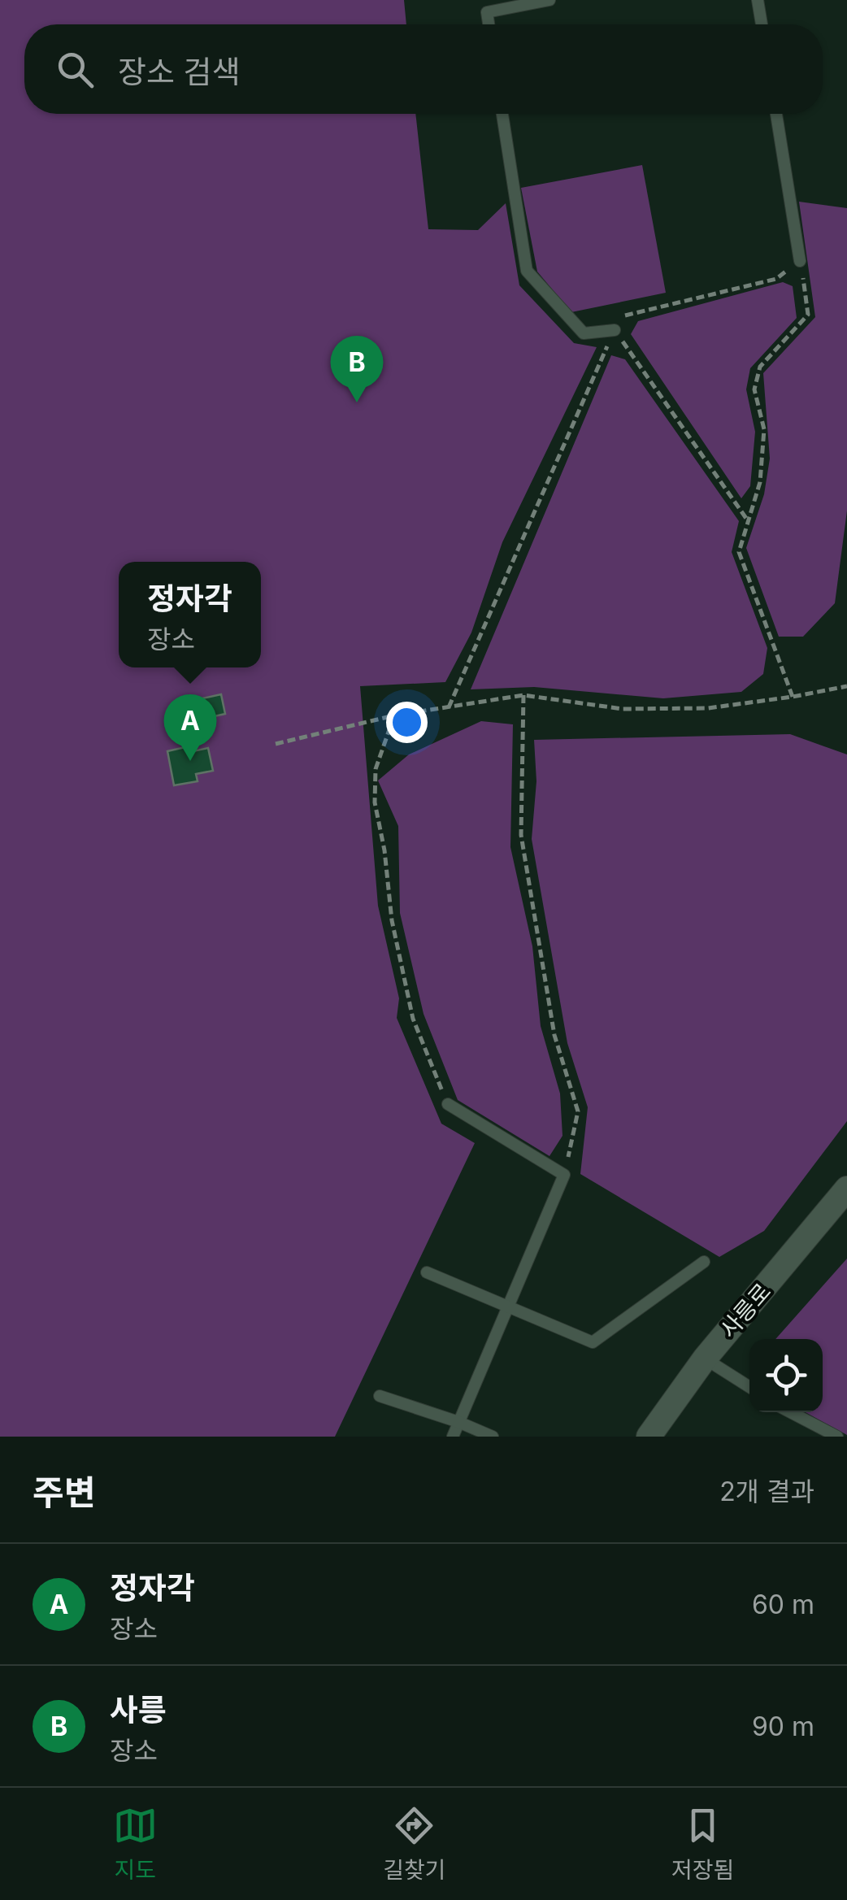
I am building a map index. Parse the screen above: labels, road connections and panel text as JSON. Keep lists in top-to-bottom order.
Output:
{
  "streets": {
    "street": ["사릉로"]
  },
  "page": {
    "search": "장소 검색",
    "pins": ["B", "A"],
    "popup": ["정자각", "장소"],
    "heading": ["주변", "2개 결과"],
    "list": [
      {
        "mark": "A",
        "name": "정자각",
        "note": "장소",
        "value": "60 m"
      },
      {
        "mark": "B",
        "name": "사릉",
        "note": "장소",
        "value": "90 m"
      }
    ],
    "nav": ["지도", "길찾기", "저장됨"]
  }
}
